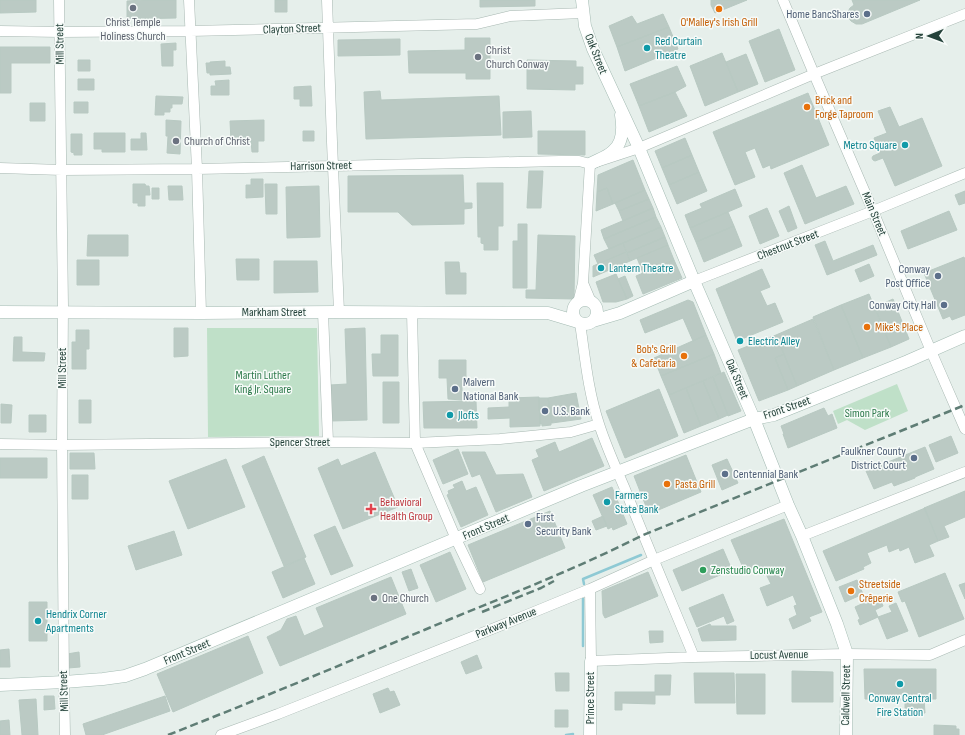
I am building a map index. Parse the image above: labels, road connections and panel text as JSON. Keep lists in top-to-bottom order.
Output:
{
  "streets": {
    "street": [
      "Clayton Street",
      "Mill Street",
      "Oak Street",
      "Harrison Street",
      "Main Street",
      "Chestnut Street",
      "Markham Street",
      "Front Street",
      "Spencer Street",
      "Parkway Avenue",
      "Locust Avenue",
      "Caldwell Street",
      "Prince Street"
    ]
  },
  "crossings": [
    ["Clayton Street", "Mill Street"],
    ["Clayton Street", "Oak Street"],
    ["Mill Street", "Harrison Street"],
    ["Mill Street", "Markham Street"],
    ["Mill Street", "Front Street"],
    ["Mill Street", "Spencer Street"],
    ["Oak Street", "Harrison Street"],
    ["Oak Street", "Chestnut Street"],
    ["Oak Street", "Front Street"],
    ["Oak Street", "Parkway Avenue"],
    ["Oak Street", "Locust Avenue"],
    ["Oak Street", "Caldwell Street"],
    ["Harrison Street", "Main Street"],
    ["Main Street", "Chestnut Street"],
    ["Main Street", "Front Street"],
    ["Chestnut Street", "Markham Street"],
    ["Locust Avenue", "Caldwell Street"],
    ["Locust Avenue", "Prince Street"]
  ],
  "parks": ["Martin Luther King Jr. Square", "Simon Park"],
  "places": {
    "other": [
      "Christ Temple Holiness Church",
      "O'Malley's Irish Grill",
      "Home BancShares",
      "Red Curtain Theatre",
      "Christ Church Conway",
      "Brick and Forge Taproom",
      "Church of Christ",
      "Metro Square",
      "Lantern Theatre",
      "Conway Post Office",
      "Conway City Hall",
      "Mike's Place",
      "Electric Alley",
      "Bob's Grill & Cafetaria",
      "Malvern National Bank",
      "U.S. Bank",
      "Jlofts",
      "Faulkner County District Court",
      "Centennial Bank",
      "Pasta Grill",
      "Farmers State Bank",
      "First Security Bank",
      "Zenstudio Conway",
      "Streetside Crêperie",
      "One Church",
      "Hendrix Corner Apartments",
      "Conway Central Fire Station"
    ],
    "health": ["Behavioral Health Group"]
  },
  "north": "left"
}
